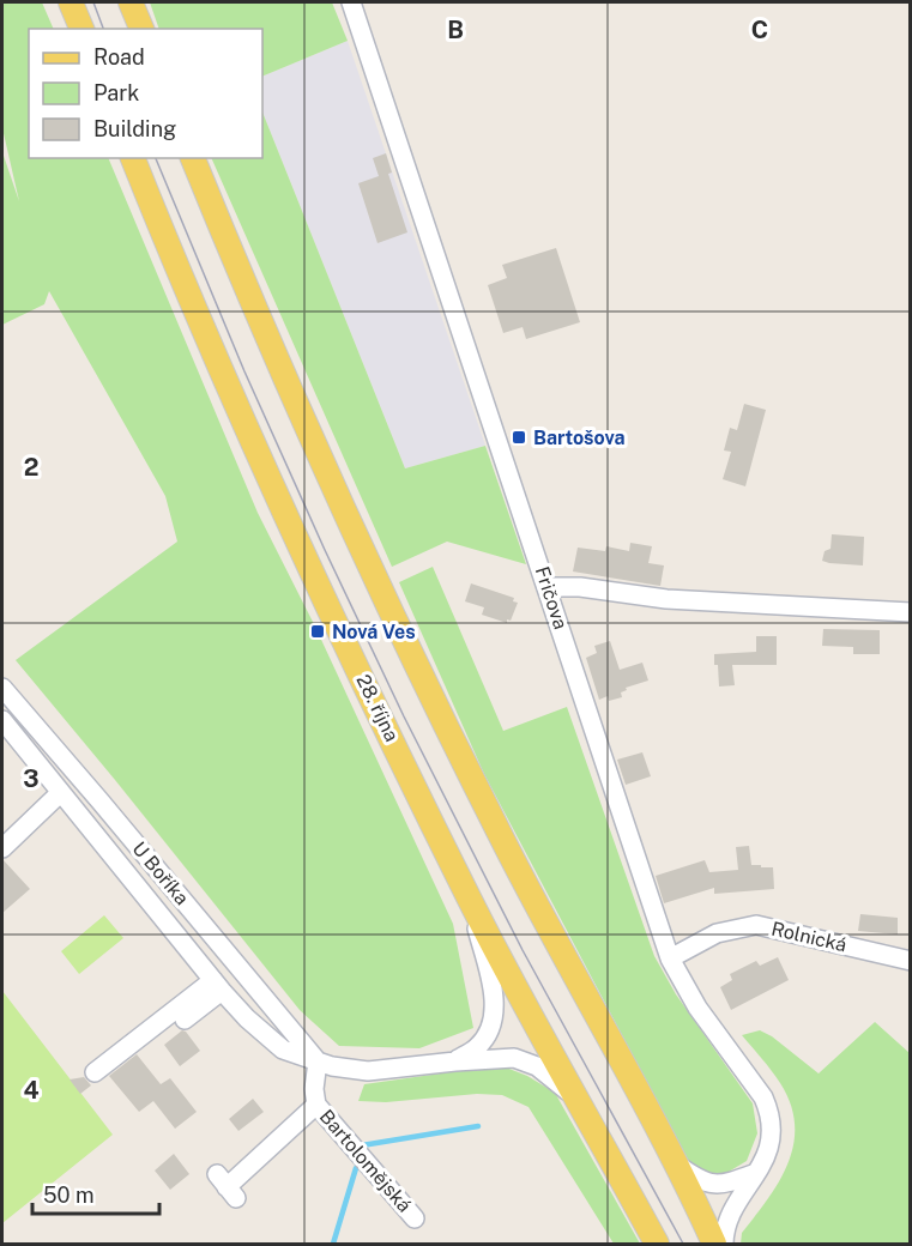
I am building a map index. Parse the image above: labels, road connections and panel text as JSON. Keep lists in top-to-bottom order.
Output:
{
  "streets": {
    "main road": ["28. října"],
    "street": [
      "Fričova",
      "U Boříka",
      "Rolnická",
      "Bartolomějská"
    ]
  },
  "crossings": [
    ["Fričova", "Rolnická"],
    ["28. října", "U Boříka"],
    ["U Boříka", "Bartolomějská"]
  ],
  "places": {
    "transit": ["Bartošova", "Nová Ves"]
  },
  "legend": ["Road", "Park", "Building"],
  "scale_bar": "50 m",
  "grid": {
    "columns": ["B", "C"],
    "rows": ["2", "3", "4"]
  }
}
